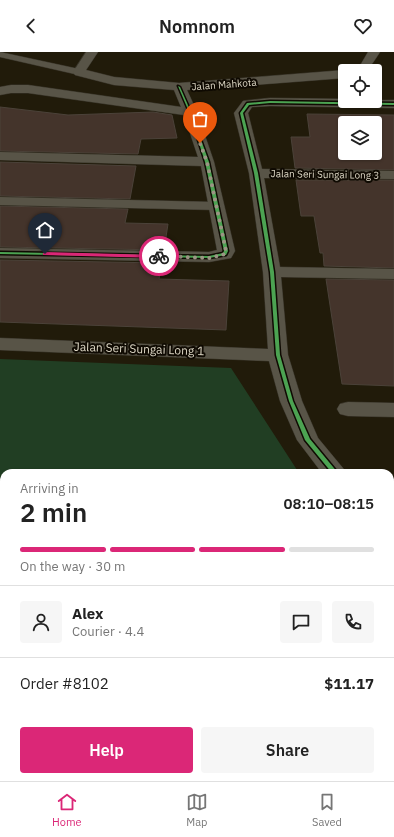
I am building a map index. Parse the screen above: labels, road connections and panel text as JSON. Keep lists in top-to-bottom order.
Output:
{
  "streets": {
    "street": ["Jalan Mahkota", "Jalan Seri Sungai Long 3", "Jalan Seri Sungai Long 1"]
  },
  "page": {
    "header": "Nomnom",
    "heading": ["2 min", "Arriving in", "08:10–08:15"],
    "panel": [
      "Alex",
      "Courier · 4.4",
      "Order #8102",
      "$11.17"
    ],
    "bar": "On the way · 30 m",
    "buttons": ["Help", "Share"],
    "tabs": ["Home", "Map", "Saved"]
  }
}
